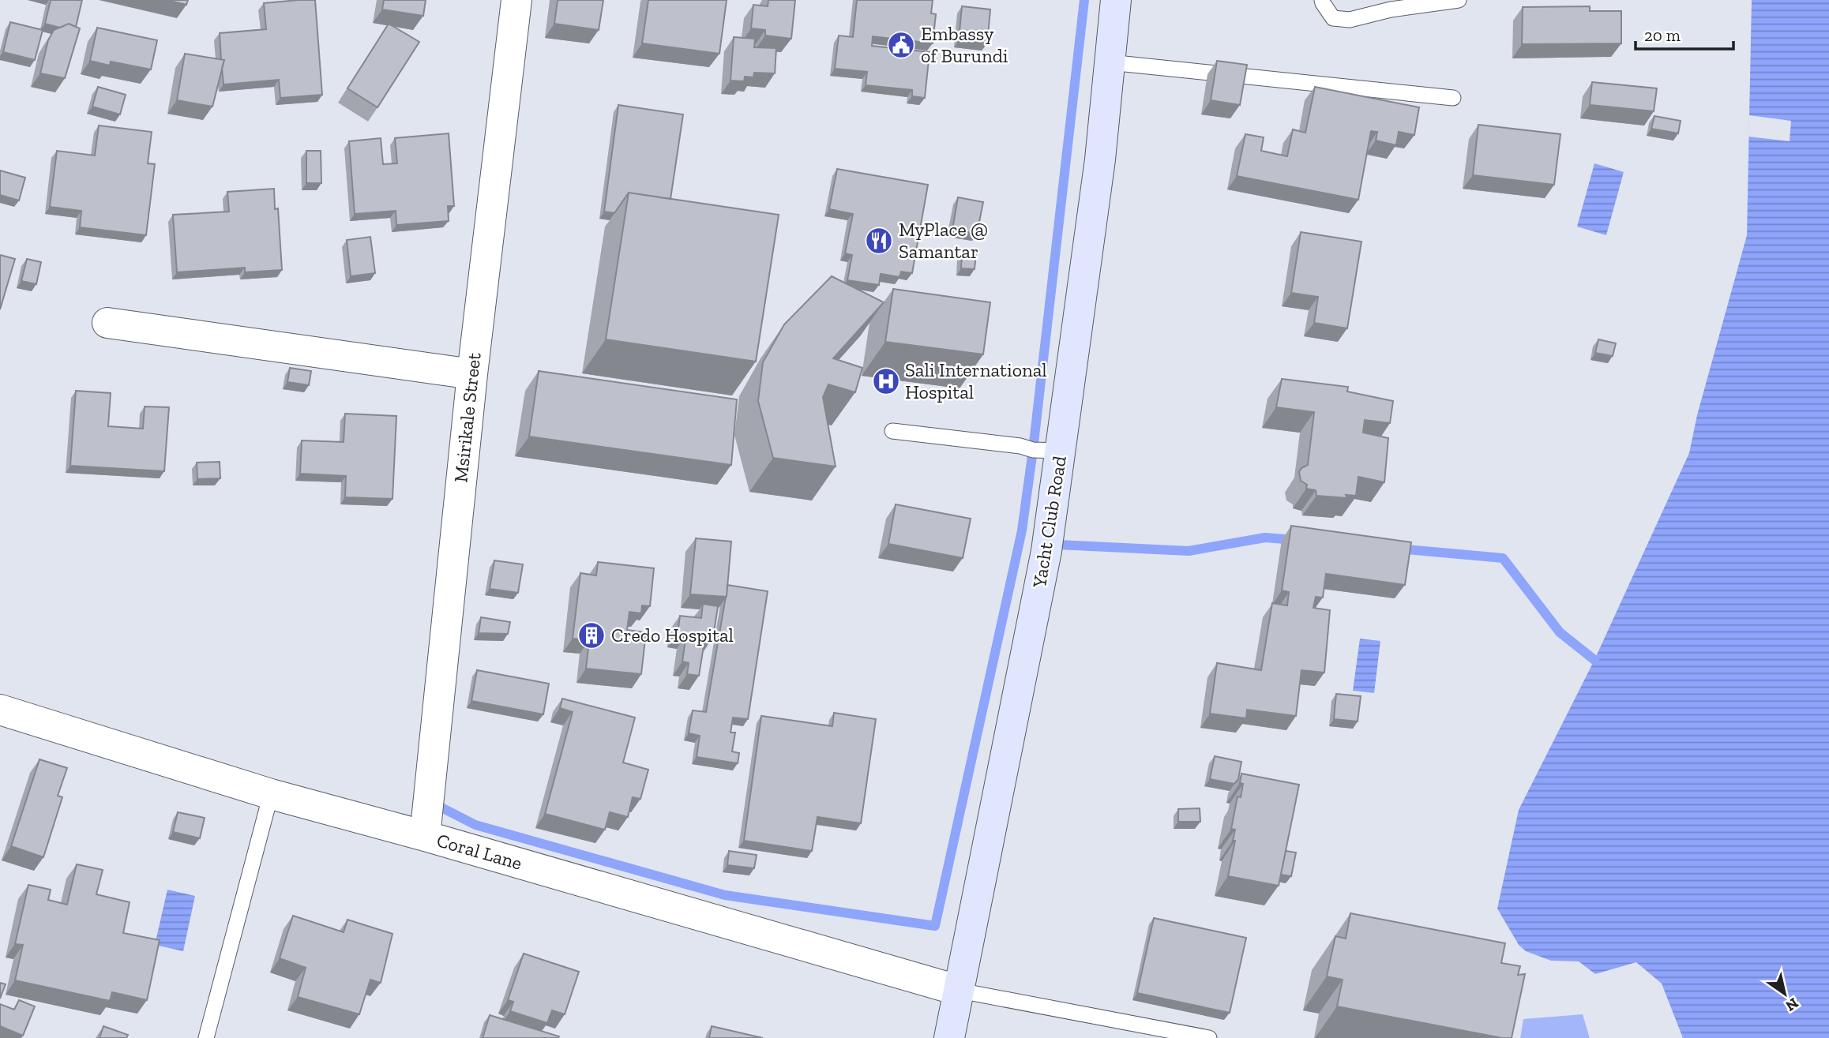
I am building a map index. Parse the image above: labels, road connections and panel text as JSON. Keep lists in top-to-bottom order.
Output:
{
  "streets": {
    "street": ["Msirikale Street", "Yacht Club Road", "Coral Lane"]
  },
  "crossings": [
    ["Msirikale Street", "Coral Lane"],
    ["Yacht Club Road", "Coral Lane"]
  ],
  "places": {
    "public building": ["Embassy of Burundi"],
    "restaurant": ["MyPlace @ Samantar"],
    "hospital": ["Sali International Hospital"],
    "building": ["Credo Hospital"]
  },
  "scale_bar": "20 m",
  "north": "bottom right"
}
